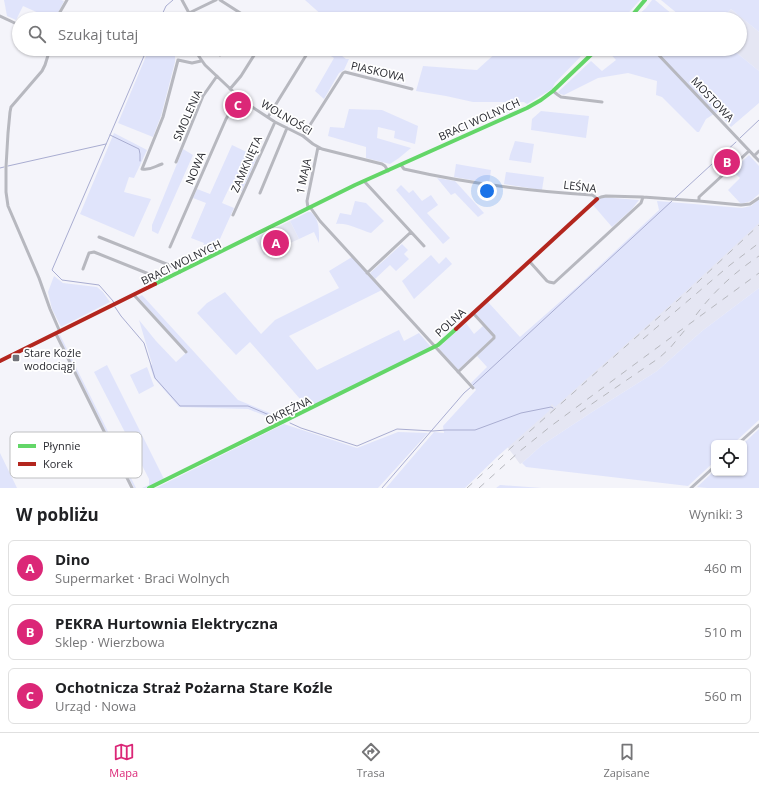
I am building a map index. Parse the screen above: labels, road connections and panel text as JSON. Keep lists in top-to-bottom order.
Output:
{
  "streets": {
    "main road": ["BRACI WOLNYCH", "POLNA", "OKRĘŻNA"],
    "street": [
      "PIASKOWA",
      "MOSTOWA",
      "SMOLENIA",
      "WOLNOŚCI",
      "ZAMKNIĘTA",
      "NOWA",
      "1 MAJA",
      "LEŚNA"
    ]
  },
  "crossings": [
    ["PIASKOWA", "WOLNOŚCI"],
    ["SMOLENIA", "WOLNOŚCI"],
    ["WOLNOŚCI", "BRACI WOLNYCH"],
    ["WOLNOŚCI", "ZAMKNIĘTA"],
    ["WOLNOŚCI", "NOWA"],
    ["WOLNOŚCI", "1 MAJA"],
    ["BRACI WOLNYCH", "1 MAJA"],
    ["BRACI WOLNYCH", "LEŚNA"],
    ["BRACI WOLNYCH", "POLNA"],
    ["1 MAJA", "POLNA"],
    ["LEŚNA", "POLNA"],
    ["POLNA", "OKRĘŻNA"]
  ],
  "places": {
    "transit": ["Stare Koźle wodociągi"]
  },
  "legend": ["Płynnie", "Korek"],
  "page": {
    "search": "Szukaj tutaj",
    "pins": ["C", "B", "A"],
    "heading": ["W pobliżu", "Wyniki: 3"],
    "list": [
      {
        "mark": "A",
        "name": "Dino",
        "note": "Supermarket · Braci Wolnych",
        "value": "460 m"
      },
      {
        "mark": "B",
        "name": "PEKRA Hurtownia Elektryczna",
        "note": "Sklep · Wierzbowa",
        "value": "510 m"
      },
      {
        "mark": "C",
        "name": "Ochotnicza Straż Pożarna Stare Koźle",
        "note": "Urząd · Nowa",
        "value": "560 m"
      }
    ],
    "nav": ["Mapa", "Trasa", "Zapisane"]
  }
}
